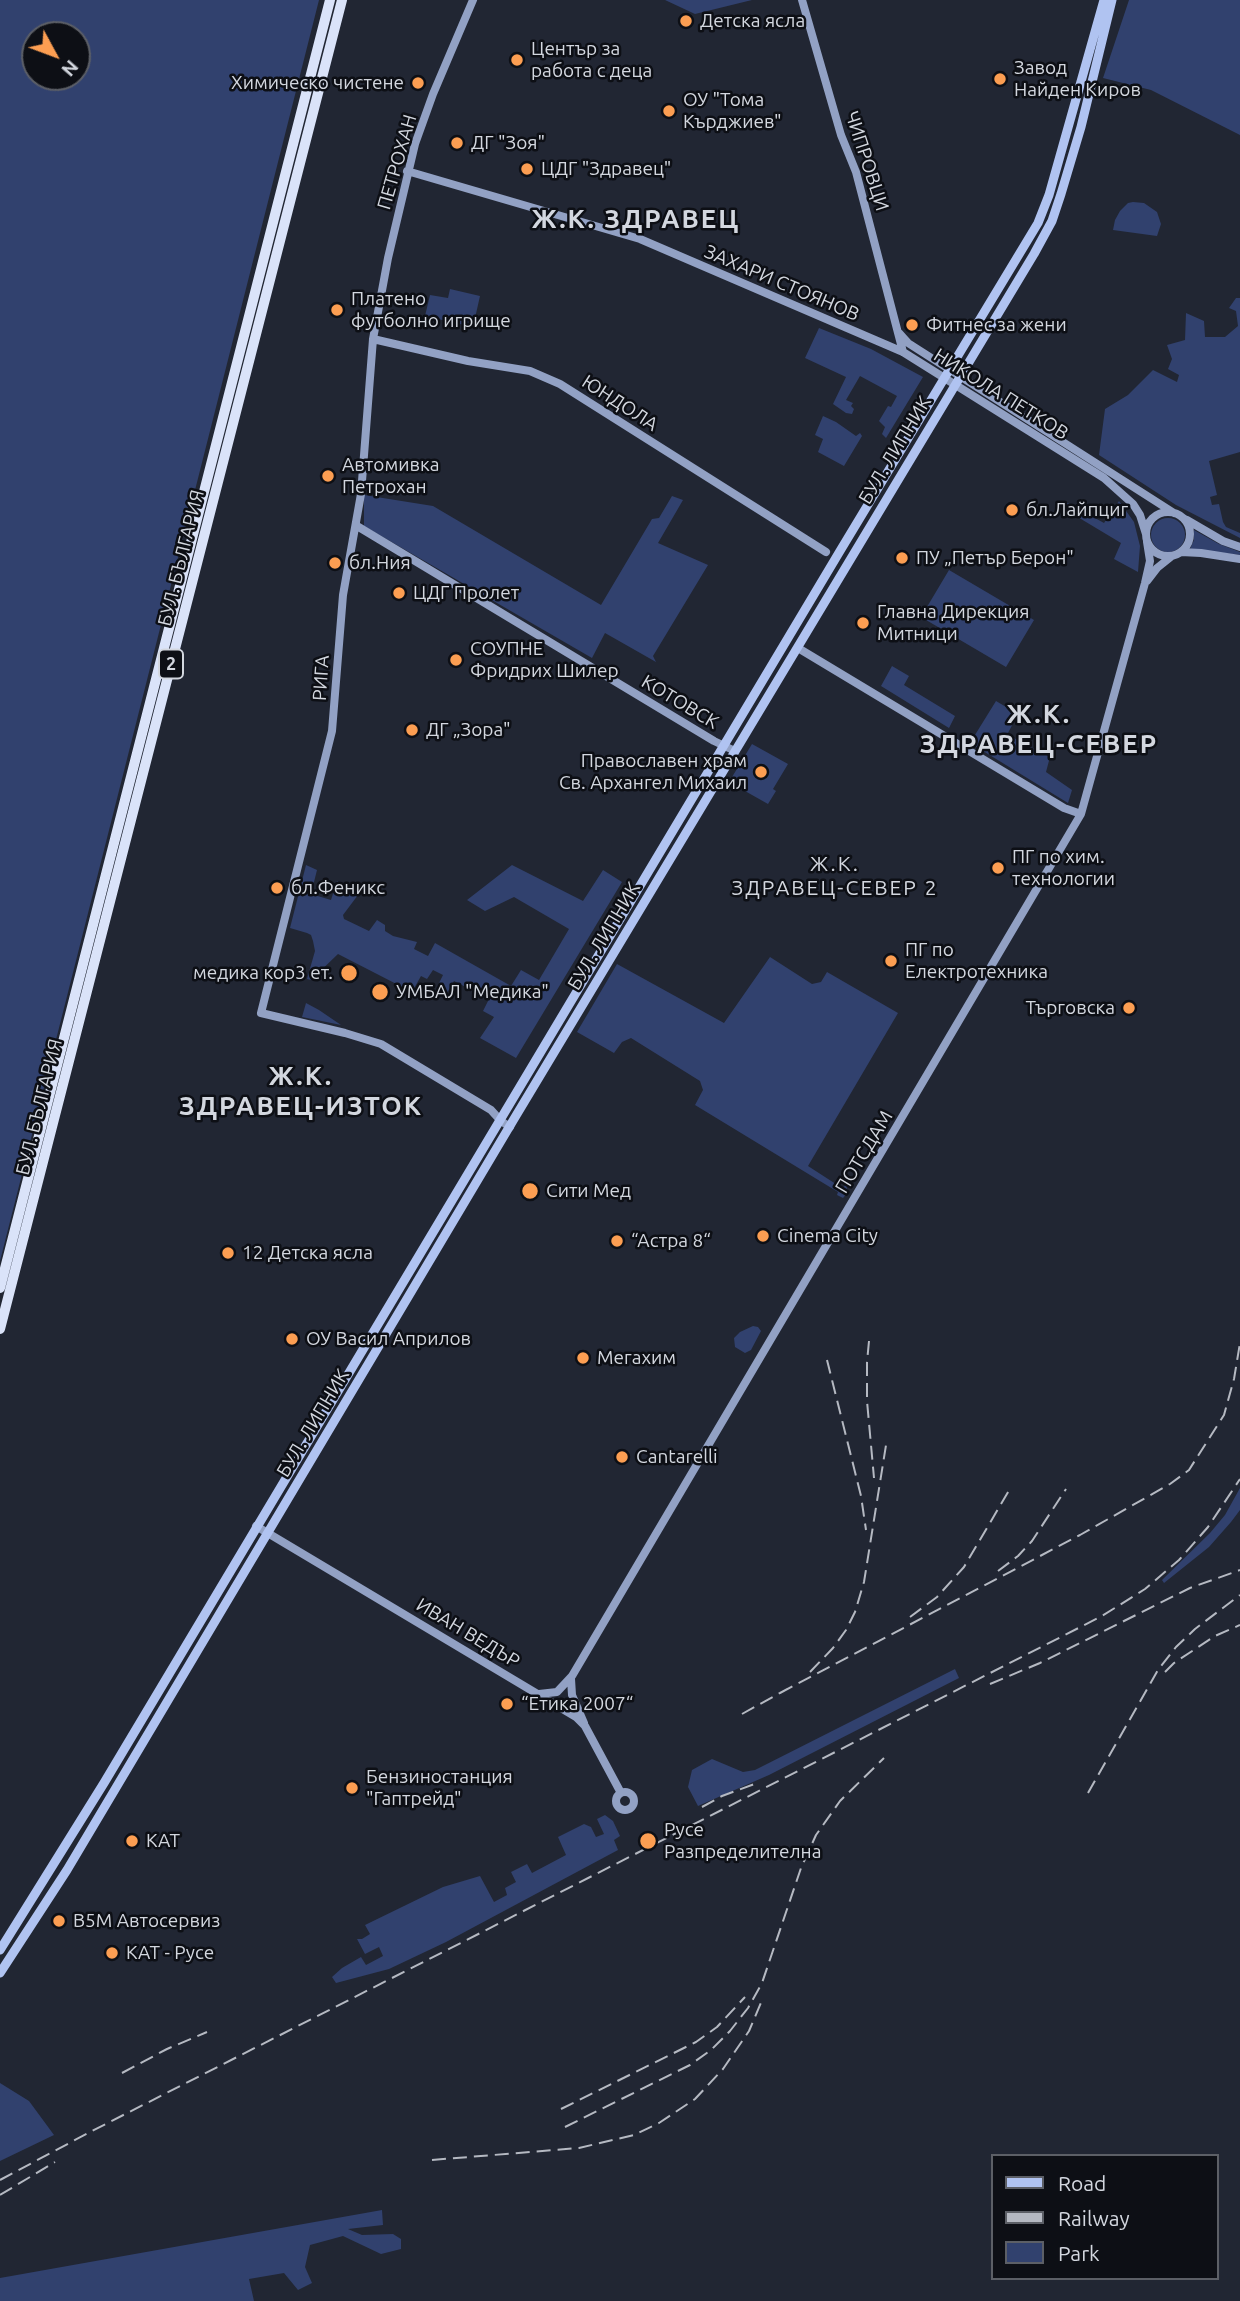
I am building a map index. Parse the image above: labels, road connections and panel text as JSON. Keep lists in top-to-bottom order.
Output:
{
  "streets": {
    "highway": ["БУЛ. БЪЛГАРИЯ", "2"],
    "main road": ["БУЛ. ЛИПНИК"],
    "street": [
      "ЧИПРОВЦИ",
      "ПЕТРОХАН",
      "ЗАХАРИ СТОЯНОВ",
      "НИКОЛА ПЕТКОВ",
      "ЮНДОЛА",
      "РИГА",
      "КОТОВСК",
      "ПОТСДАМ",
      "ИВАН ВЕДЪР"
    ]
  },
  "crossings": [
    ["ЧИПРОВЦИ", "НИКОЛА ПЕТКОВ"],
    ["ПЕТРОХАН", "ЗАХАРИ СТОЯНОВ"],
    ["ПЕТРОХАН", "ЮНДОЛА"],
    ["ПЕТРОХАН", "РИГА"],
    ["ЗАХАРИ СТОЯНОВ", "НИКОЛА ПЕТКОВ"],
    ["НИКОЛА ПЕТКОВ", "БУЛ. ЛИПНИК"],
    ["НИКОЛА ПЕТКОВ", "ПОТСДАМ"],
    ["ЮНДОЛА", "РИГА"],
    ["БУЛ. ЛИПНИК", "РИГА"],
    ["БУЛ. ЛИПНИК", "КОТОВСК"],
    ["БУЛ. ЛИПНИК", "ИВАН ВЕДЪР"],
    ["РИГА", "КОТОВСК"],
    ["ПОТСДАМ", "ИВАН ВЕДЪР"]
  ],
  "districts": [
    "Ж.К. ЗДРАВЕЦ",
    "Ж.К. ЗДРАВЕЦ-СЕВЕР",
    "Ж.К. ЗДРАВЕЦ-СЕВЕР 2",
    "Ж.К. ЗДРАВЕЦ-ИЗТОК"
  ],
  "places": [
    "Детска ясла",
    "Център за работа с деца",
    "Завод Найден Киров",
    "Химическо чистене",
    "ОУ \"Тома Кърджиев\"",
    "ДГ \"Зоя\"",
    "ЦДГ \"Здравец\"",
    "Платено футболно игрище",
    "Фитнес за жени",
    "Автомивка Петрохан",
    "бл.Лайпциг",
    "ПУ „Петър Берон\"",
    "бл.Ния",
    "ЦДГ Пролет",
    "Главна Дирекция Митници",
    "СОУПНЕ Фридрих Шилер",
    "ДГ „Зора\"",
    "Православен храм Св. Архангел Михаил",
    "ПГ по хим. технологии",
    "бл.Феникс",
    "ПГ по Електротехника",
    "медика кор3 ет.",
    "УМБАЛ \"Медика\"",
    "Търговска",
    "Сити Мед",
    "Cinema City",
    "“Астра 8“",
    "12 Детска ясла",
    "ОУ Васил Априлов",
    "Мегахим",
    "Cantarelli",
    "“Етика 2007“",
    "Бензиностанция \"Гаптрейд\"",
    "КАТ",
    "Русе Разпределителна",
    "В5М Автосервиз",
    "КАТ - Русе"
  ],
  "legend": ["Road", "Railway", "Park"],
  "north": "bottom right"
}
